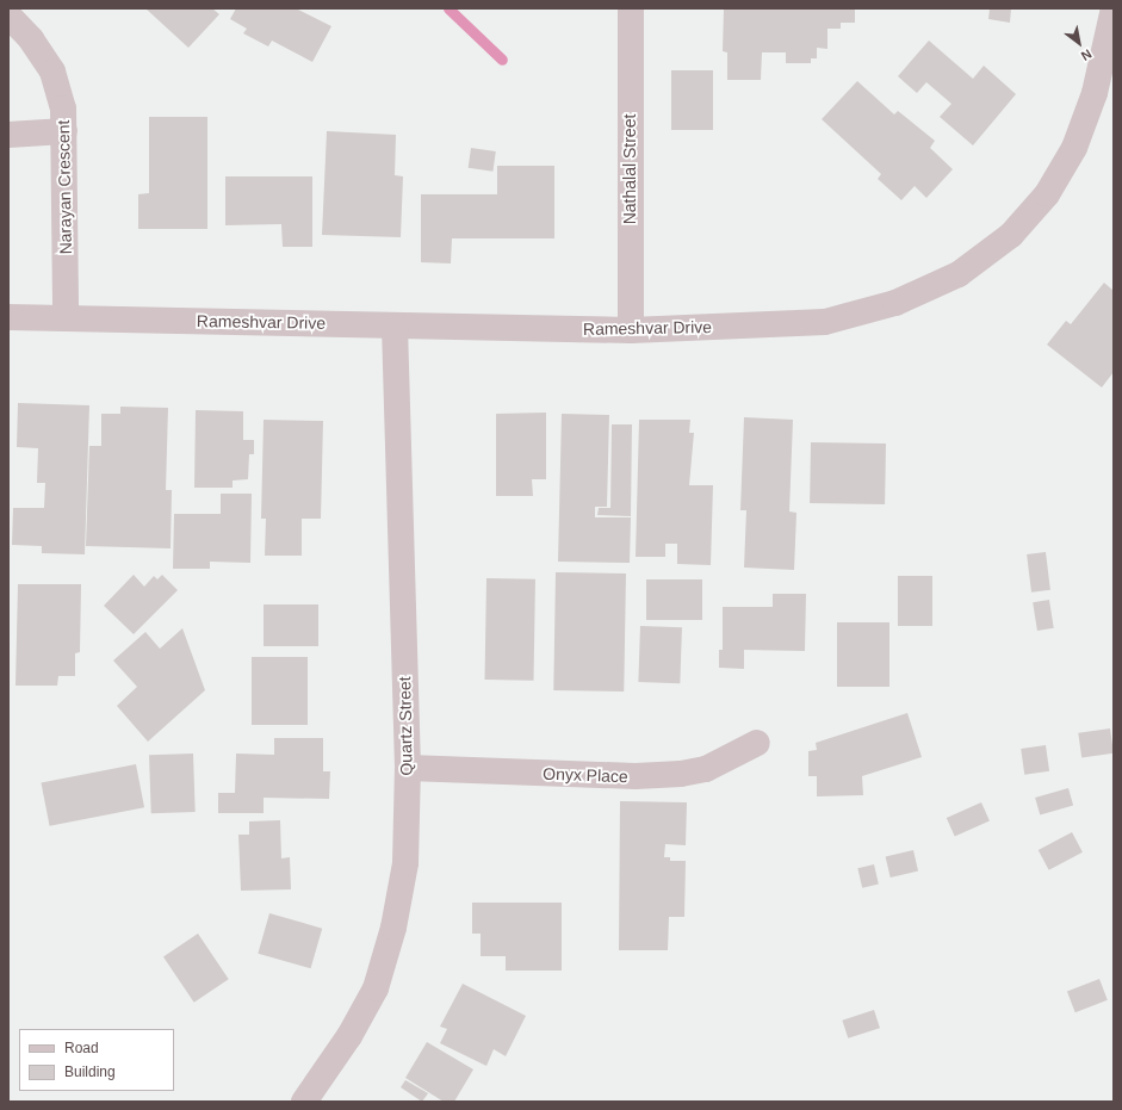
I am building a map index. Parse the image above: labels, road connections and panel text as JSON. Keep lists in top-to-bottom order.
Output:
{
  "streets": {
    "street": [
      "Nathalal Street",
      "Narayan Crescent",
      "Rameshvar Drive",
      "Quartz Street",
      "Onyx Place"
    ]
  },
  "crossings": [
    ["Nathalal Street", "Rameshvar Drive"],
    ["Narayan Crescent", "Rameshvar Drive"],
    ["Rameshvar Drive", "Quartz Street"],
    ["Quartz Street", "Onyx Place"]
  ],
  "legend": ["Road", "Building"],
  "north": "bottom right"
}
